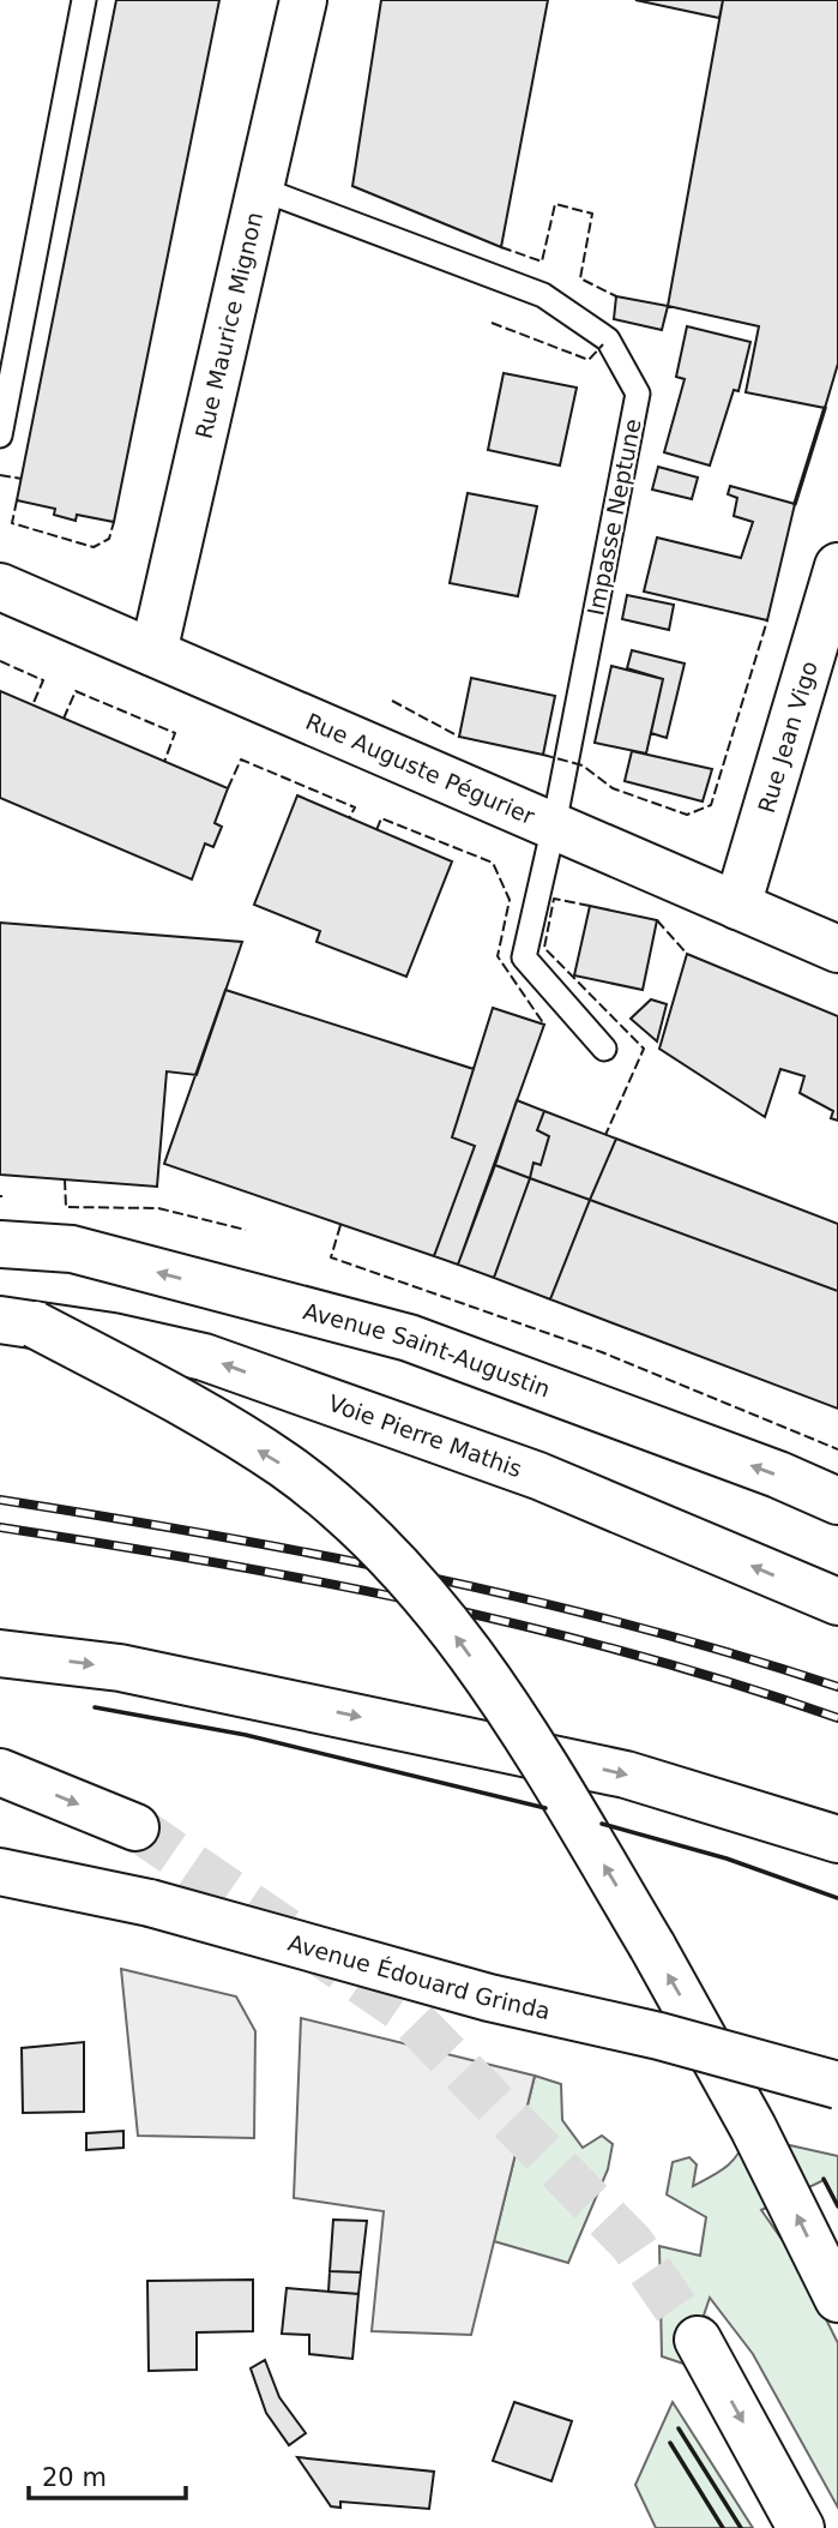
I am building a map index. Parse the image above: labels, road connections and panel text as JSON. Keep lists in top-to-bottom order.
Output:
{
  "streets": {
    "main road": [
      "Rue Maurice Mignon",
      "Rue Jean Vigo",
      "Rue Auguste Pégurier",
      "Avenue Saint-Augustin",
      "Voie Pierre Mathis",
      "Avenue Édouard Grinda"
    ],
    "lane": ["Impasse Neptune"]
  },
  "crossings": [
    ["Rue Maurice Mignon", "Impasse Neptune"],
    ["Rue Maurice Mignon", "Rue Auguste Pégurier"],
    ["Impasse Neptune", "Rue Auguste Pégurier"],
    ["Rue Jean Vigo", "Rue Auguste Pégurier"]
  ],
  "scale_bar": "20 m"
}
